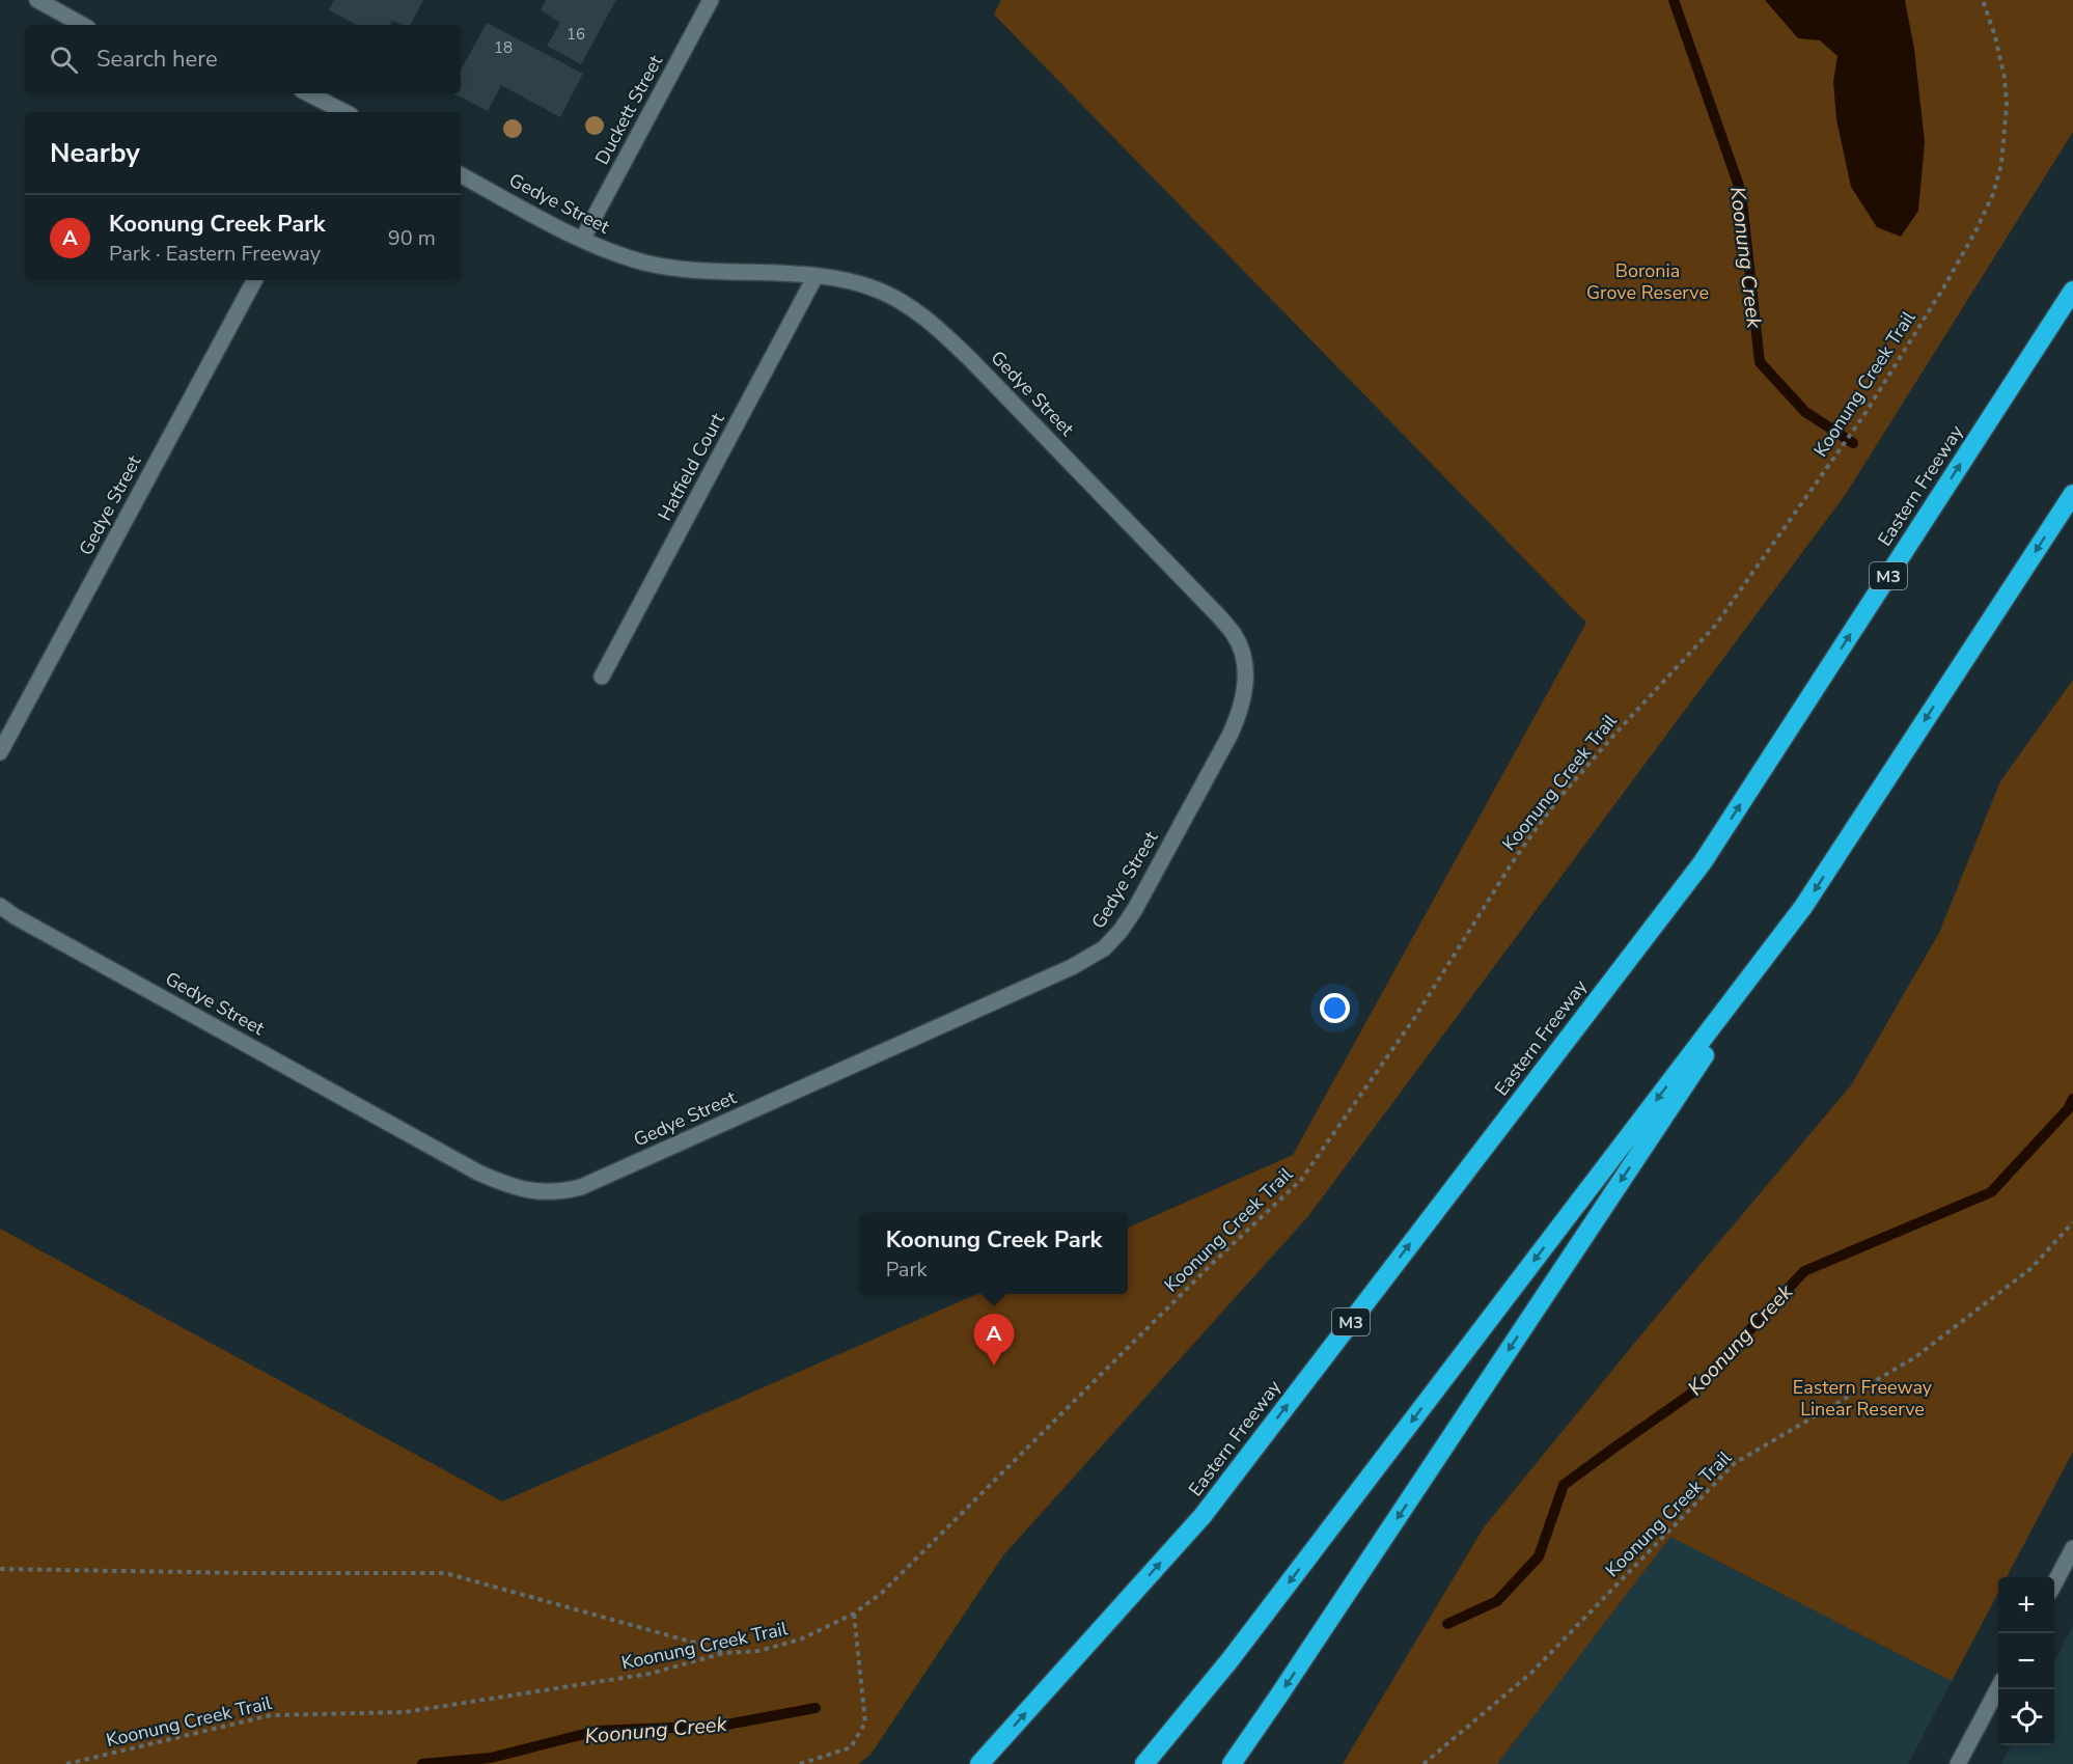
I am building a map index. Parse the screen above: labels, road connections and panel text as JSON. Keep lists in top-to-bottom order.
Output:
{
  "streets": {
    "highway": ["Eastern Freeway", "M3"],
    "street": ["Duckett Street", "Gedye Street", "Hatfield Court"],
    "path": ["Koonung Creek Trail"]
  },
  "crossings": [
    ["Duckett Street", "Gedye Street"],
    ["Gedye Street", "Hatfield Court"]
  ],
  "water": ["Koonung Creek"],
  "parks": ["Boronia Grove Reserve", "Eastern Freeway Linear Reserve"],
  "house_numbers": ["16", "18"],
  "page": {
    "search": "Search here",
    "heading": "Nearby",
    "list": [
      {
        "mark": "A",
        "name": "Koonung Creek Park",
        "note": "Park · Eastern Freeway",
        "value": "90 m"
      }
    ],
    "popup": ["Koonung Creek Park", "Park"],
    "pins": "A",
    "map_buttons": ["+", "−"]
  }
}
